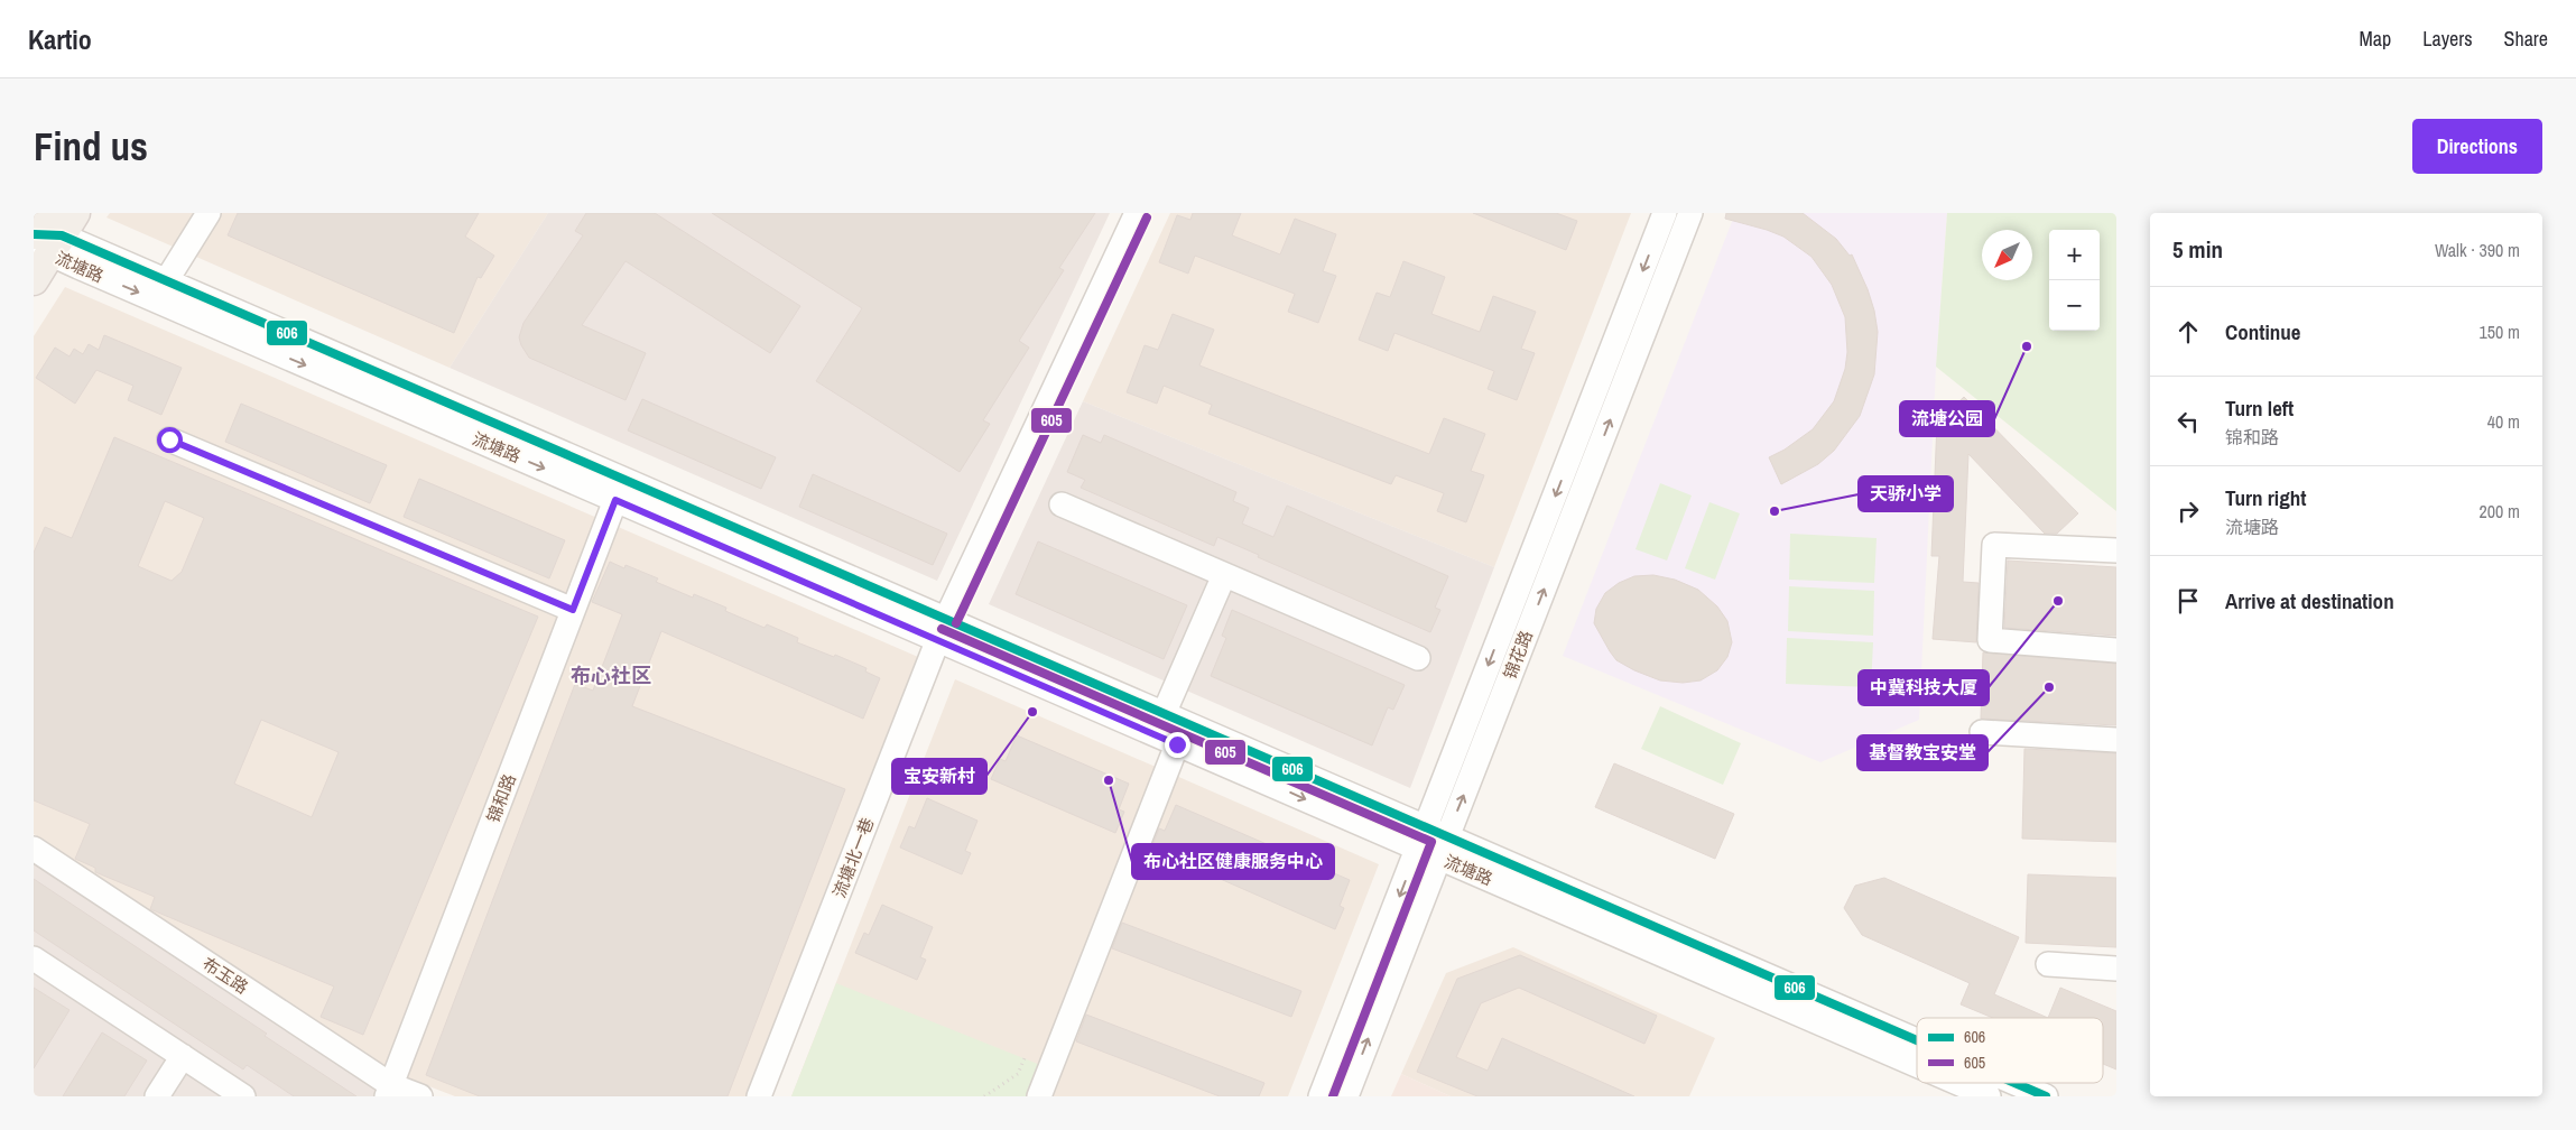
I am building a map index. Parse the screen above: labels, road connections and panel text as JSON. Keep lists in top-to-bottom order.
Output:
{
  "streets": {
    "street": [
      "流塘路",
      "锦花路",
      "锦和路",
      "流塘北一巷",
      "布玉路"
    ]
  },
  "crossings": [
    ["流塘路", "锦花路"],
    ["流塘路", "锦和路"],
    ["流塘路", "流塘北一巷"],
    ["锦和路", "布玉路"]
  ],
  "districts": ["布心社区"],
  "places": [
    "流塘公园",
    "天骄小学",
    "中冀科技大厦",
    "基督教宝安堂",
    "宝安新村",
    "布心社区健康服务中心"
  ],
  "lines": ["transit line 605", "transit line 606"],
  "legend": ["606", "605"],
  "north": "bottom left",
  "page": {
    "header": "Kartio",
    "nav": ["Map", "Layers", "Share"],
    "buttons": "Directions",
    "title": "Find us",
    "heading": ["5 min", "Walk · 390 m"],
    "map_buttons": ["+", "−"],
    "list": [
      ["Continue", "150 m"],
      ["Turn left", "锦和路", "40 m"],
      ["Turn right", "流塘路", "200 m"],
      "Arrive at destination"
    ]
  }
}
